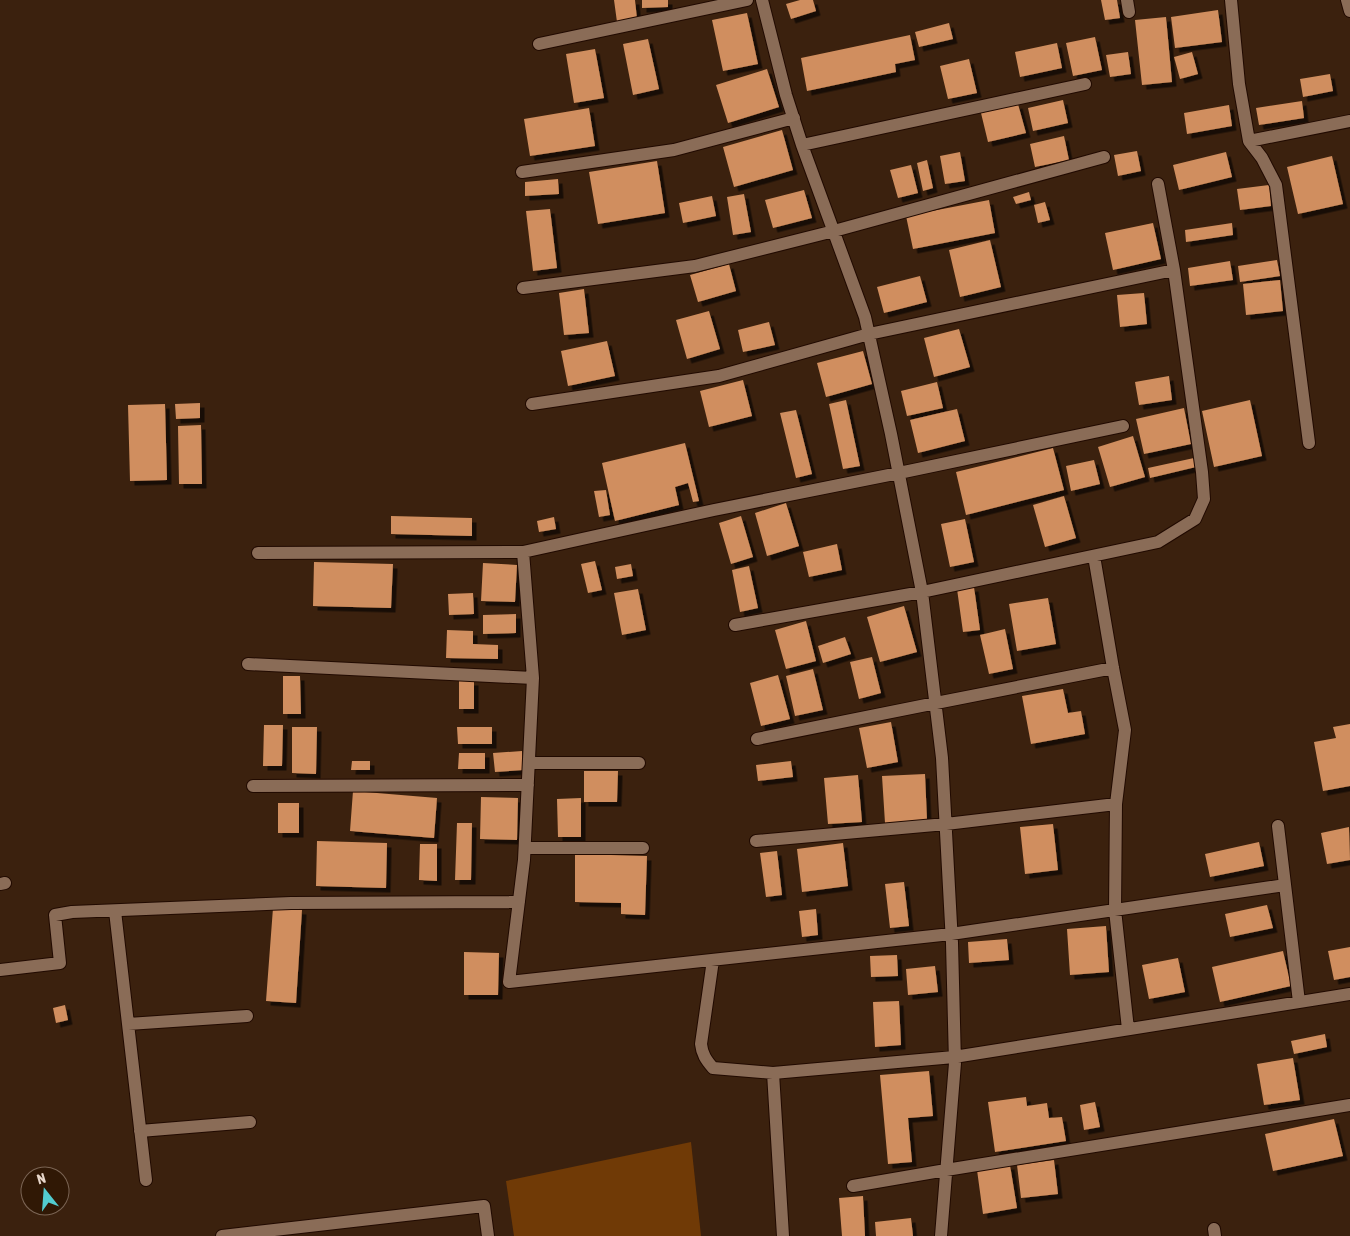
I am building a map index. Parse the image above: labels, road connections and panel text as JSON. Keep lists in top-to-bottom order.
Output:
{
  "north": "top"
}
